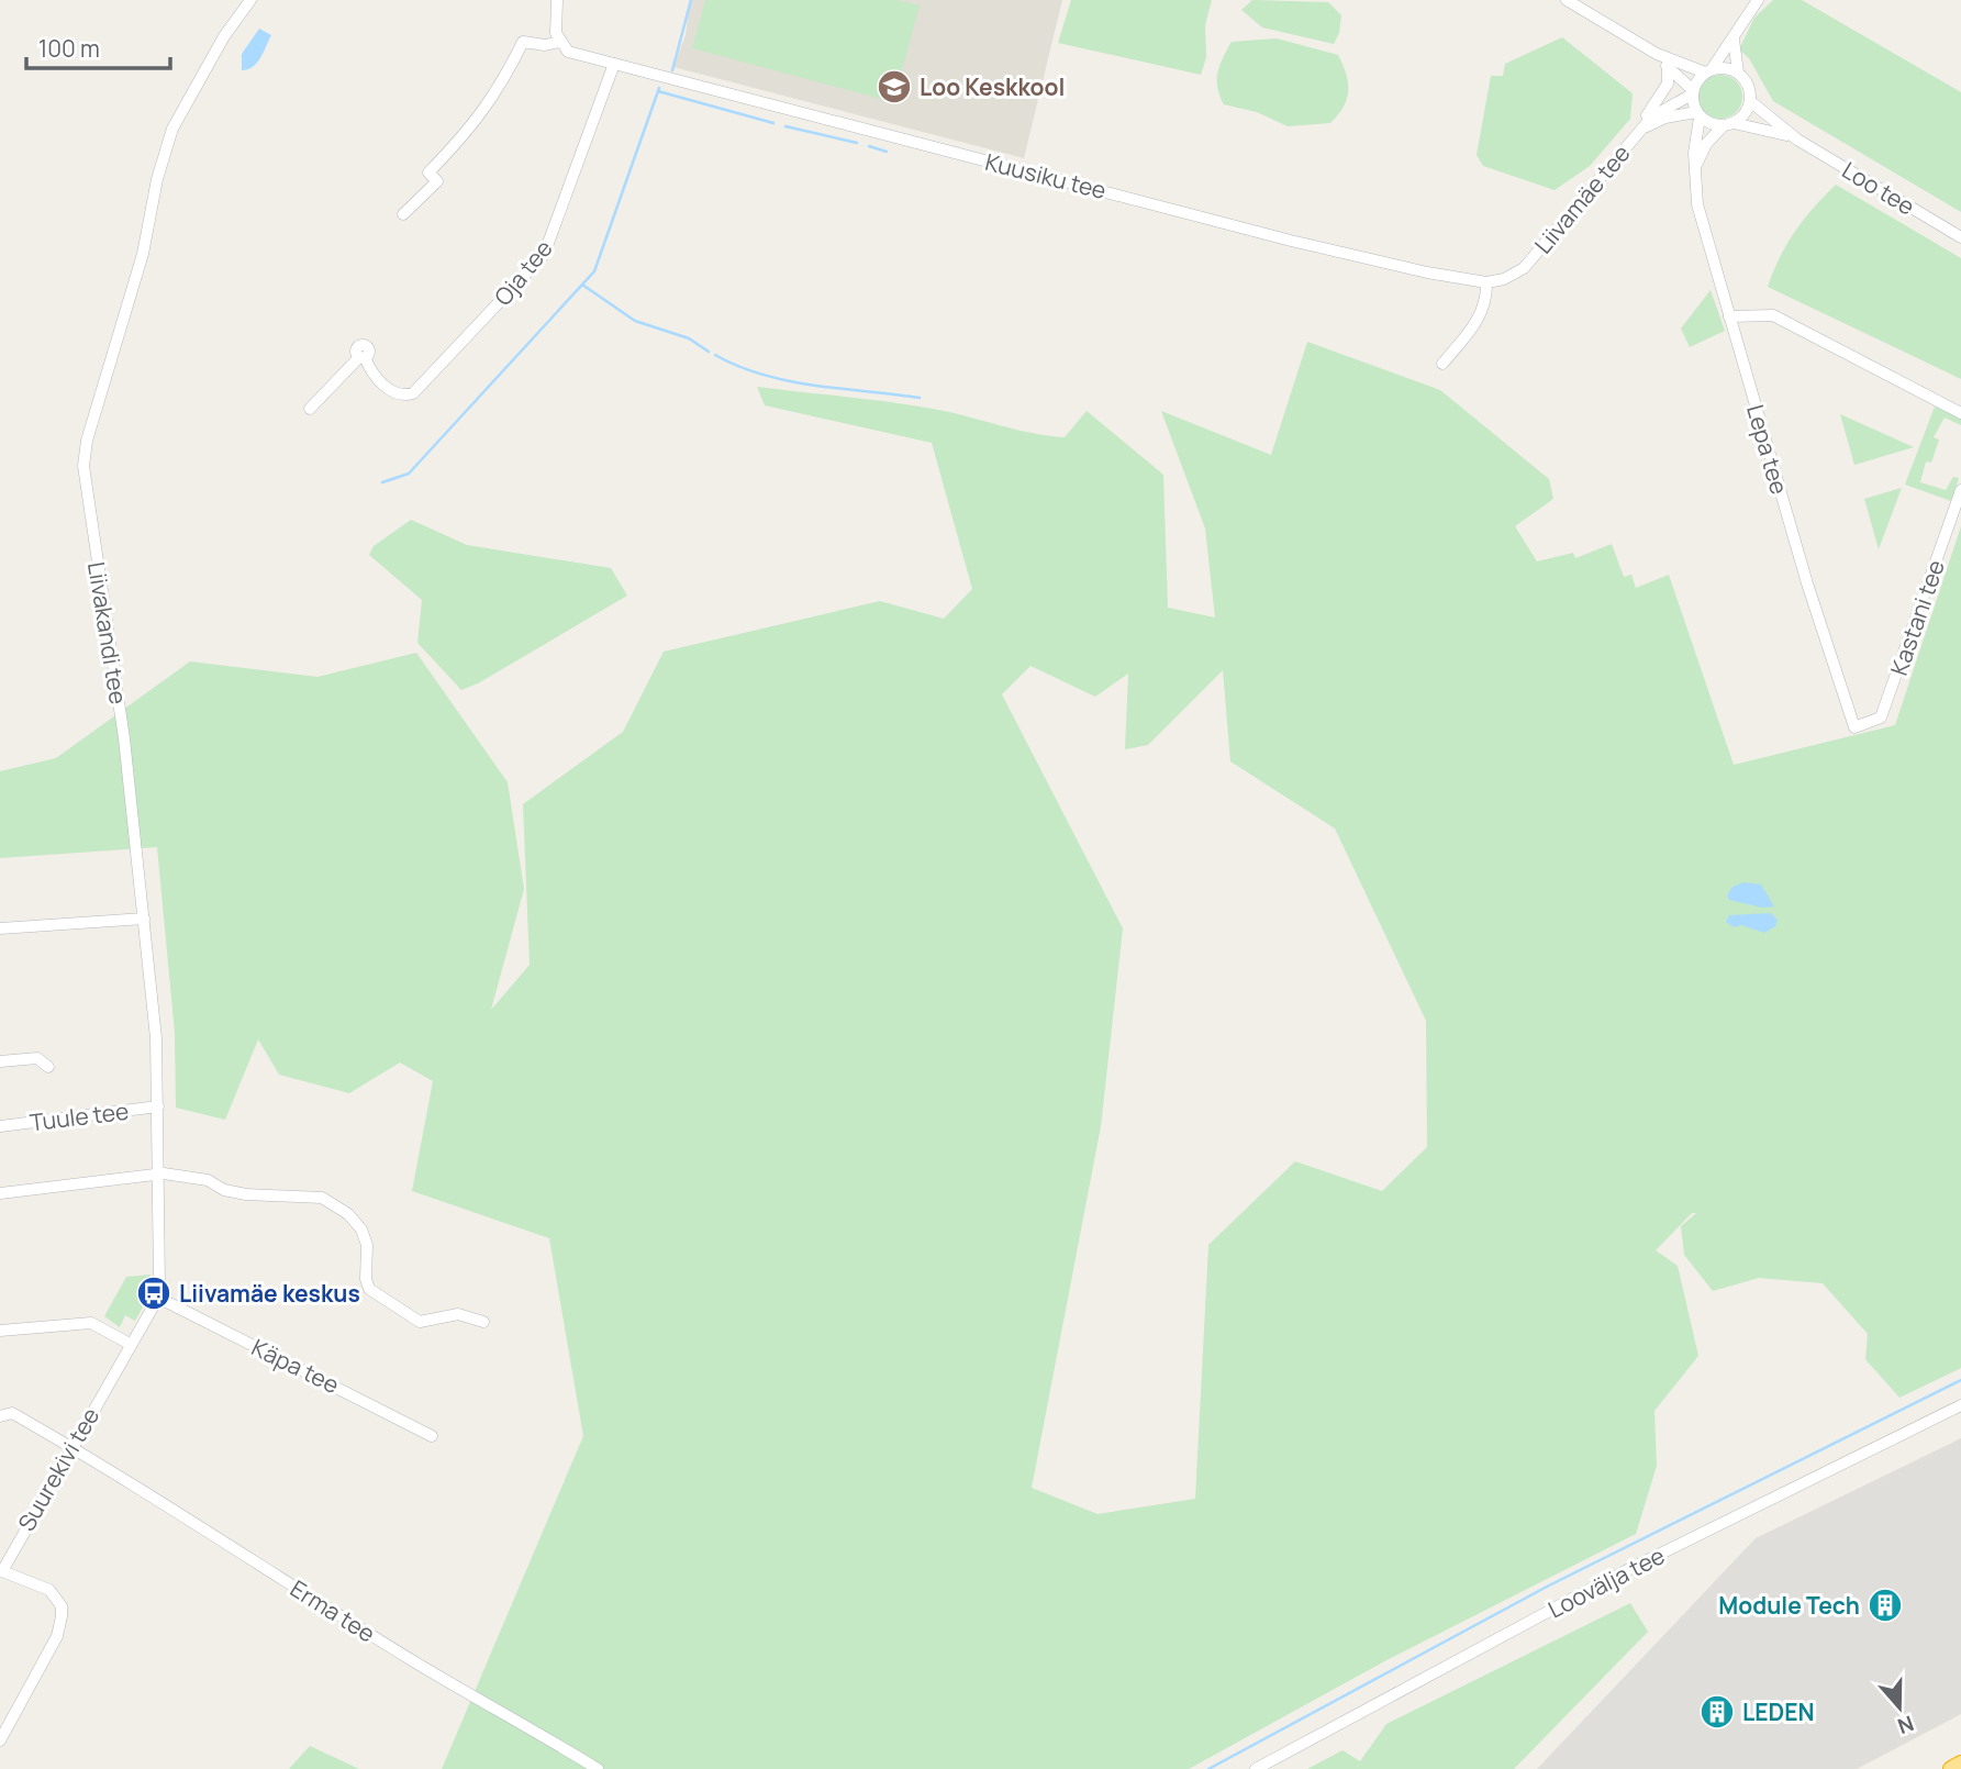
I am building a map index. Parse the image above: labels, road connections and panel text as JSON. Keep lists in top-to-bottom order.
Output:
{
  "streets": {
    "street": [
      "Kuusiku tee",
      "Loo tee",
      "Liivamäe tee",
      "Oja tee",
      "Lepa tee",
      "Kastani tee",
      "Liivakandi tee",
      "Tuule tee",
      "Käpa tee",
      "Suurekivi tee",
      "Loovälja tee",
      "Erma tee"
    ]
  },
  "crossings": [
    ["Kuusiku tee", "Liivamäe tee"],
    ["Kuusiku tee", "Oja tee"],
    ["Loo tee", "Liivamäe tee"],
    ["Loo tee", "Lepa tee"],
    ["Liivamäe tee", "Lepa tee"],
    ["Lepa tee", "Kastani tee"],
    ["Liivakandi tee", "Tuule tee"],
    ["Liivakandi tee", "Käpa tee"],
    ["Liivakandi tee", "Suurekivi tee"],
    ["Käpa tee", "Suurekivi tee"],
    ["Suurekivi tee", "Erma tee"]
  ],
  "places": {
    "school or university": ["Loo Keskkool"],
    "bus stop": ["Liivamäe keskus"],
    "building": ["Module Tech", "LEDEN"]
  },
  "scale_bar": "100 m",
  "north": "bottom"
}
